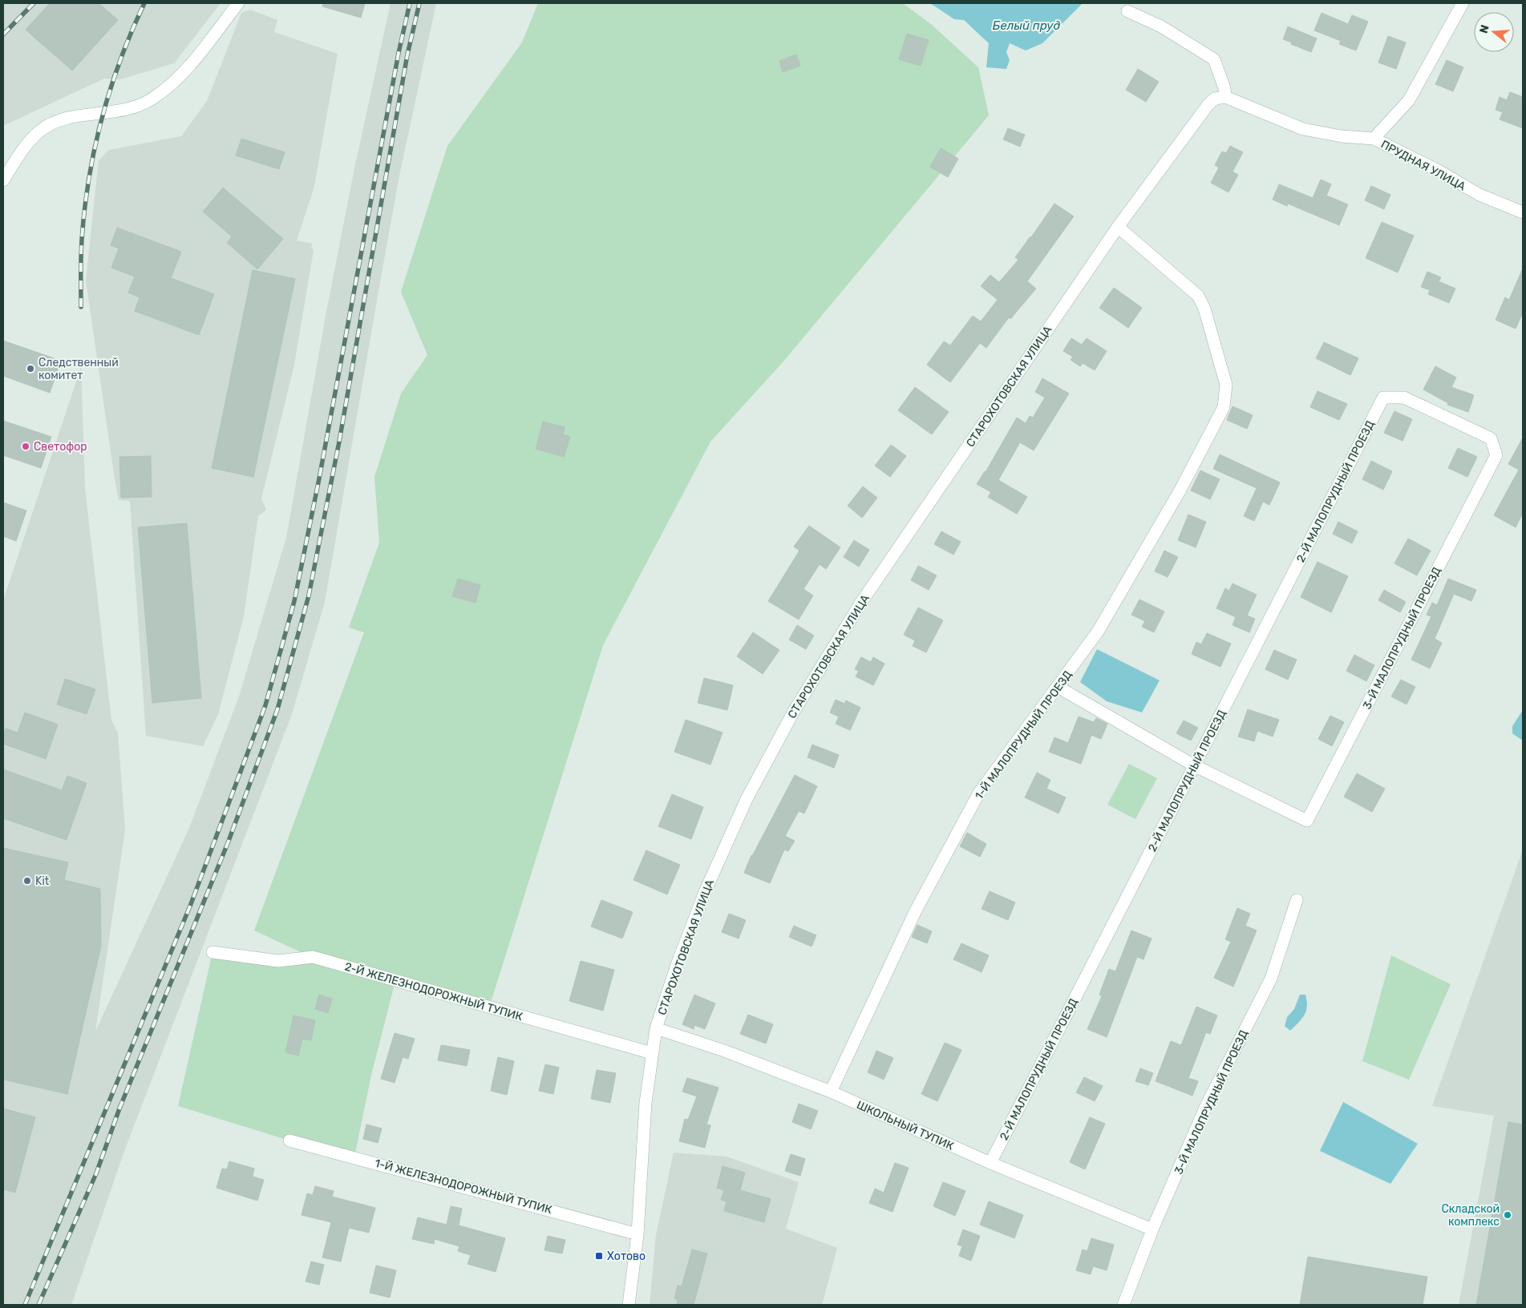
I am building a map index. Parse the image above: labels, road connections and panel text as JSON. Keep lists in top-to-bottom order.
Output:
{
  "streets": {
    "street": [
      "ПРУДНАЯ УЛИЦА",
      "СТАРОХОТОВСКАЯ УЛИЦА",
      "2-Й МАЛОПРУДНЫЙ ПРОЕЗД",
      "3-Й МАЛОПРУДНЫЙ ПРОЕЗД",
      "1-Й МАЛОПРУДНЫЙ ПРОЕЗД",
      "2-Й ЖЕЛЕЗНОДОРОЖНЫЙ ТУПИК",
      "ШКОЛЬНЫЙ ТУПИК",
      "1-Й ЖЕЛЕЗНОДОРОЖНЫЙ ТУПИК"
    ]
  },
  "crossings": [
    ["ПРУДНАЯ УЛИЦА", "СТАРОХОТОВСКАЯ УЛИЦА"],
    ["СТАРОХОТОВСКАЯ УЛИЦА", "1-Й МАЛОПРУДНЫЙ ПРОЕЗД"],
    ["СТАРОХОТОВСКАЯ УЛИЦА", "2-Й ЖЕЛЕЗНОДОРОЖНЫЙ ТУПИК"],
    ["СТАРОХОТОВСКАЯ УЛИЦА", "ШКОЛЬНЫЙ ТУПИК"],
    ["СТАРОХОТОВСКАЯ УЛИЦА", "1-Й ЖЕЛЕЗНОДОРОЖНЫЙ ТУПИК"],
    ["2-Й МАЛОПРУДНЫЙ ПРОЕЗД", "3-Й МАЛОПРУДНЫЙ ПРОЕЗД"],
    ["2-Й МАЛОПРУДНЫЙ ПРОЕЗД", "ШКОЛЬНЫЙ ТУПИК"],
    ["3-Й МАЛОПРУДНЫЙ ПРОЕЗД", "ШКОЛЬНЫЙ ТУПИК"],
    ["1-Й МАЛОПРУДНЫЙ ПРОЕЗД", "ШКОЛЬНЫЙ ТУПИК"]
  ],
  "water": ["Белый пруд"],
  "places": {
    "other": [
      "Следственный комитет",
      "Светофор",
      "Kit",
      "Складской комплекс"
    ],
    "transit": ["Хотово"]
  },
  "north": "left"
}
